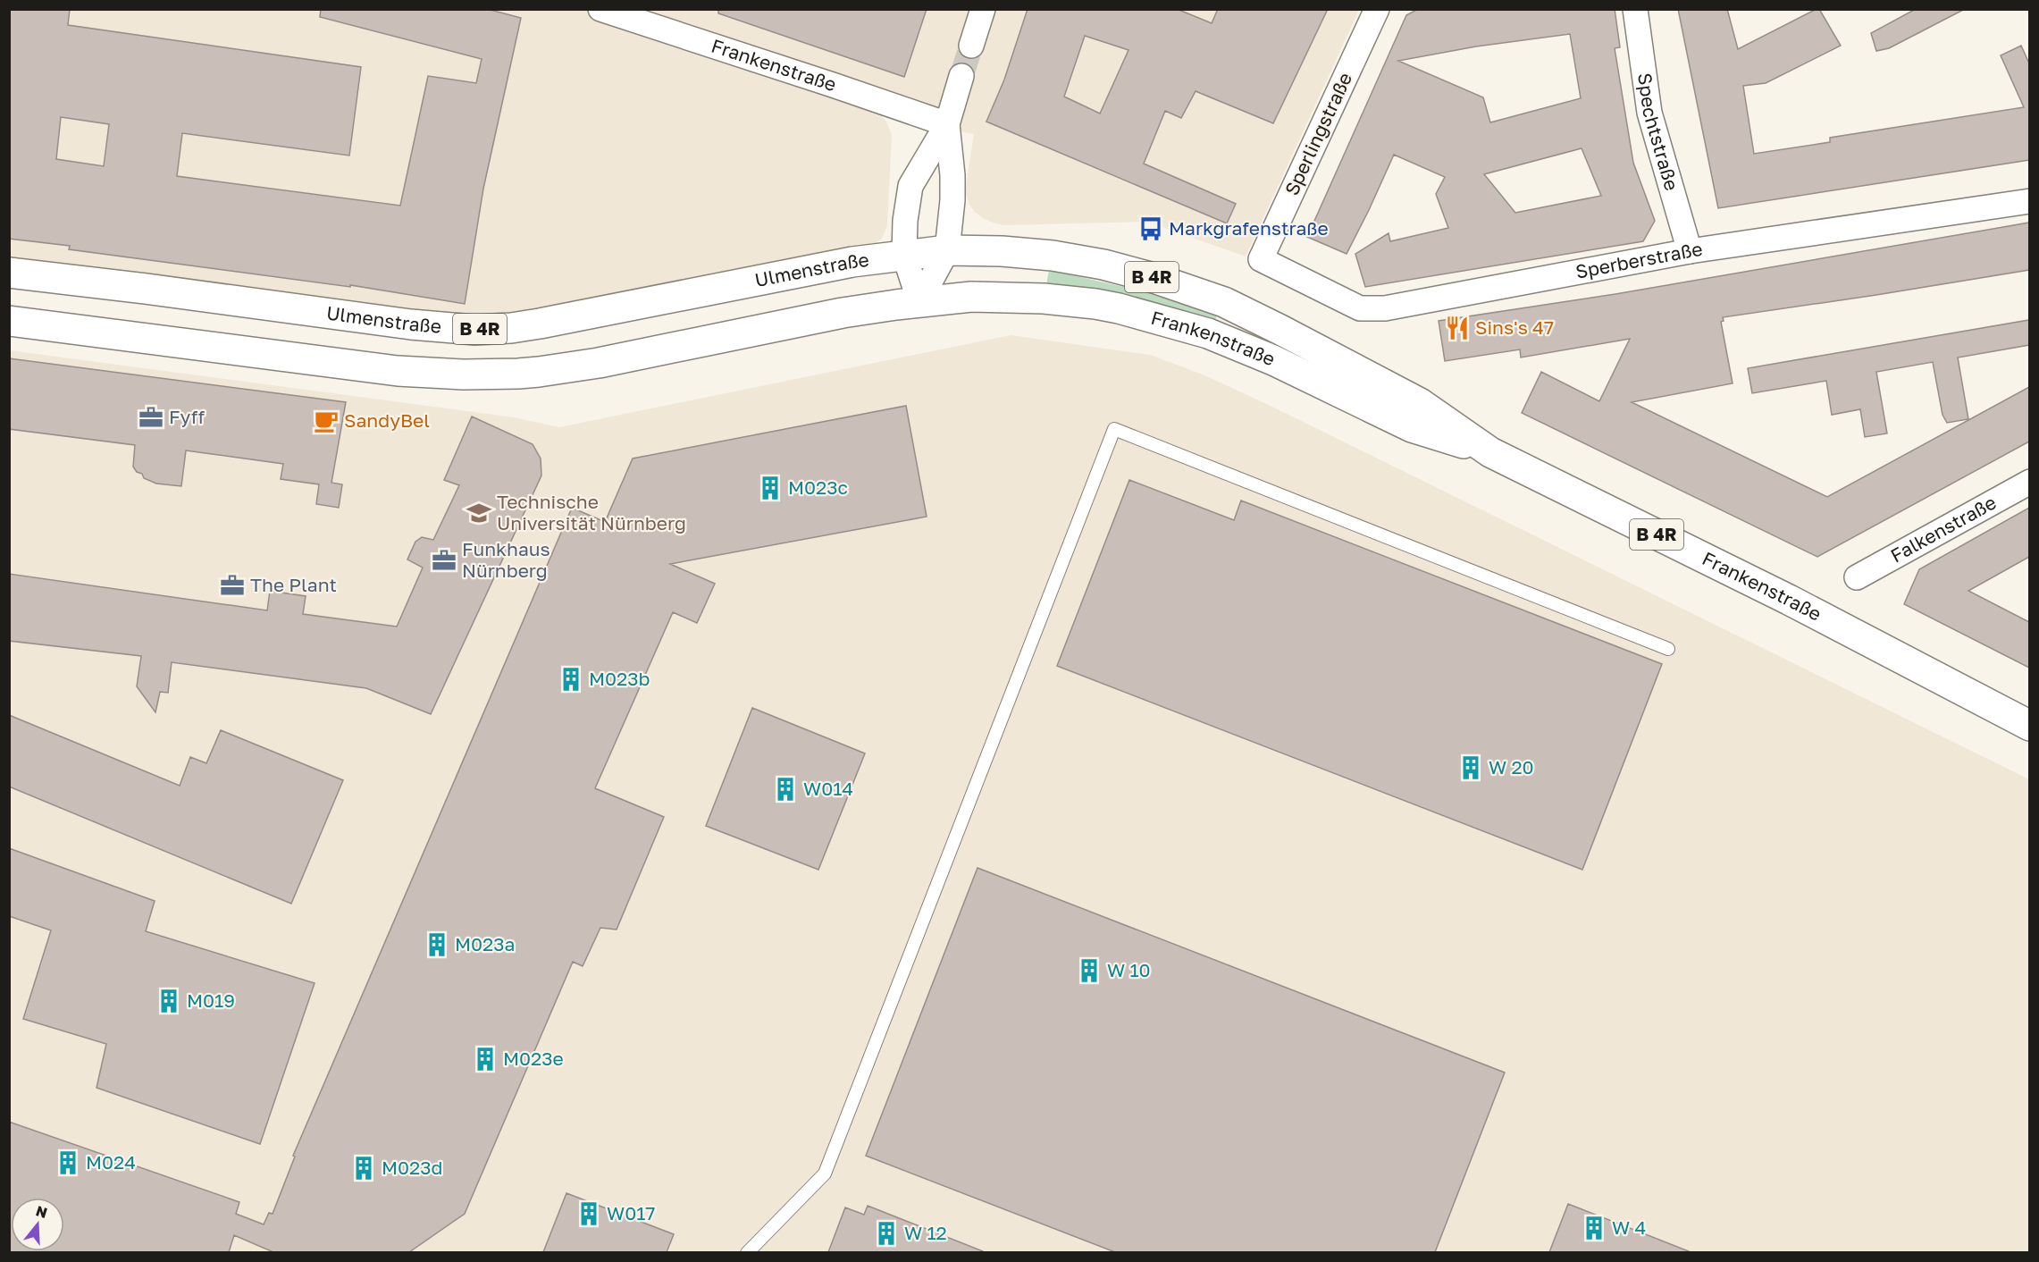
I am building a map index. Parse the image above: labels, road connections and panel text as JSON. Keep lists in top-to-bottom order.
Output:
{
  "streets": {
    "main road": ["Frankenstraße", "Ulmenstraße", "B 4R"],
    "street": [
      "Spechtstraße",
      "Sperlingstraße",
      "Sperberstraße",
      "Falkenstraße"
    ]
  },
  "crossings": [
    ["Frankenstraße", "Ulmenstraße"],
    ["Frankenstraße", "B 4R"],
    ["Spechtstraße", "Sperberstraße"],
    ["Sperlingstraße", "Sperberstraße"]
  ],
  "places": {
    "bus stop": ["Markgrafenstraße"],
    "restaurant": ["Sins's 47"],
    "office": ["Fyff", "Funkhaus Nürnberg", "The Plant"],
    "cafe": ["SandyBel"],
    "building": [
      "M023c",
      "M023b",
      "W 20",
      "W014",
      "M023a",
      "W 10",
      "M019",
      "M023e",
      "M024",
      "M023d",
      "W017",
      "W 4",
      "W 12"
    ],
    "school or university": ["Technische Universität Nürnberg"]
  },
  "north": "top"
}
